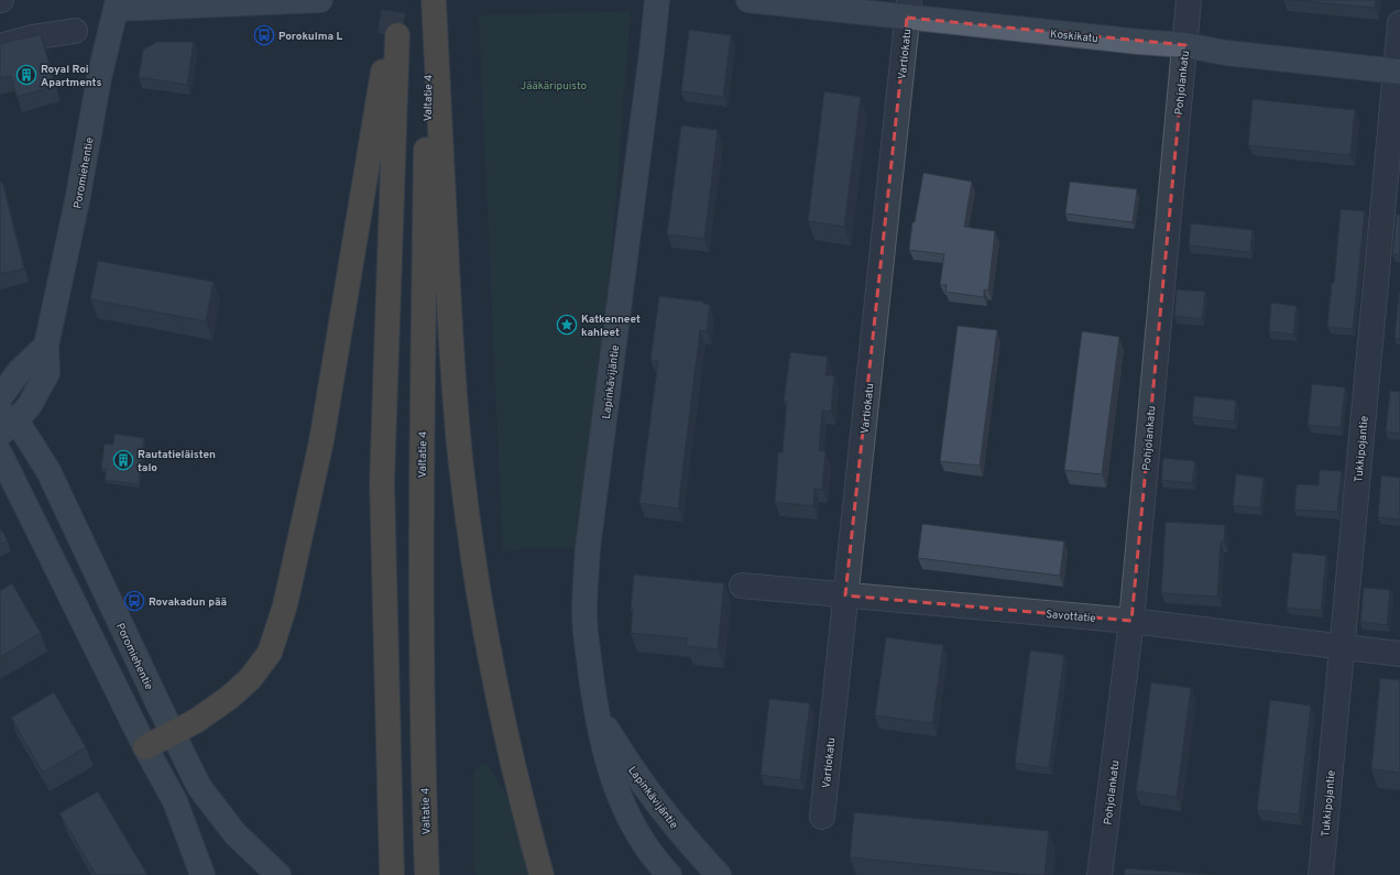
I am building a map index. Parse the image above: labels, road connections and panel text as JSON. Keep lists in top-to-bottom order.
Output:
{
  "streets": {
    "highway": ["Valtatie 4"],
    "main road": ["Koskikatu", "Poromiehentie", "Lapinkävijäntie"],
    "street": [
      "Vartiokatu",
      "Pohjolankatu",
      "Tukkipojantie",
      "Savottatie"
    ]
  },
  "crossings": [
    ["Koskikatu", "Vartiokatu"],
    ["Koskikatu", "Pohjolankatu"],
    ["Koskikatu", "Tukkipojantie"],
    ["Vartiokatu", "Savottatie"],
    ["Pohjolankatu", "Savottatie"],
    ["Tukkipojantie", "Savottatie"]
  ],
  "parks": ["Jääkäripuisto"],
  "places": {
    "bus stop": ["Porokulma L", "Rovakadun pää"],
    "building": ["Royal Roi Apartments", "Rautatieläisten talo"],
    "place": ["Katkenneet kahleet"]
  }
}
